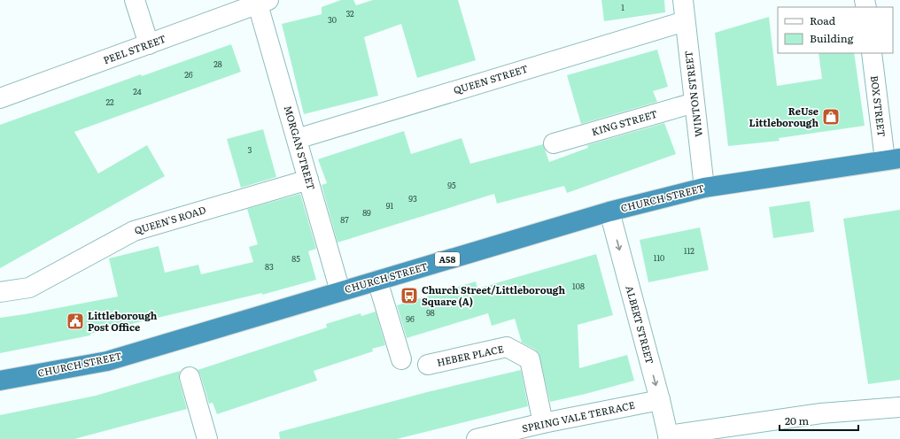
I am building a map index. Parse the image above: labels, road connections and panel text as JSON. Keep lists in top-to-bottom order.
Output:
{
  "streets": {
    "highway": ["CHURCH STREET", "A58"],
    "street": [
      "PEEL STREET",
      "QUEEN STREET",
      "WINTON STREET",
      "BOX STREET",
      "KING STREET",
      "MORGAN STREET",
      "QUEEN'S ROAD",
      "ALBERT STREET",
      "HEBER PLACE",
      "SPRING VALE TERRACE"
    ]
  },
  "crossings": [
    ["PEEL STREET", "MORGAN STREET"],
    ["QUEEN STREET", "WINTON STREET"],
    ["QUEEN STREET", "MORGAN STREET"],
    ["WINTON STREET", "KING STREET"],
    ["WINTON STREET", "CHURCH STREET"],
    ["BOX STREET", "CHURCH STREET"],
    ["MORGAN STREET", "CHURCH STREET"],
    ["MORGAN STREET", "QUEEN'S ROAD"],
    ["CHURCH STREET", "ALBERT STREET"],
    ["ALBERT STREET", "SPRING VALE TERRACE"],
    ["HEBER PLACE", "SPRING VALE TERRACE"]
  ],
  "one_way": ["ALBERT STREET"],
  "places": {
    "shop": ["ReUse Littleborough"],
    "bus stop": ["Church Street/Littleborough Square (A)"],
    "public building": ["Littleborough Post Office"]
  },
  "house_numbers": [
    "1",
    "32",
    "30",
    "28",
    "26",
    "24",
    "22",
    "3",
    "95",
    "93",
    "91",
    "89",
    "87",
    "112",
    "110",
    "85",
    "83",
    "108",
    "98",
    "96"
  ],
  "legend": ["Road", "Building"],
  "scale_bar": "20 m"
}
